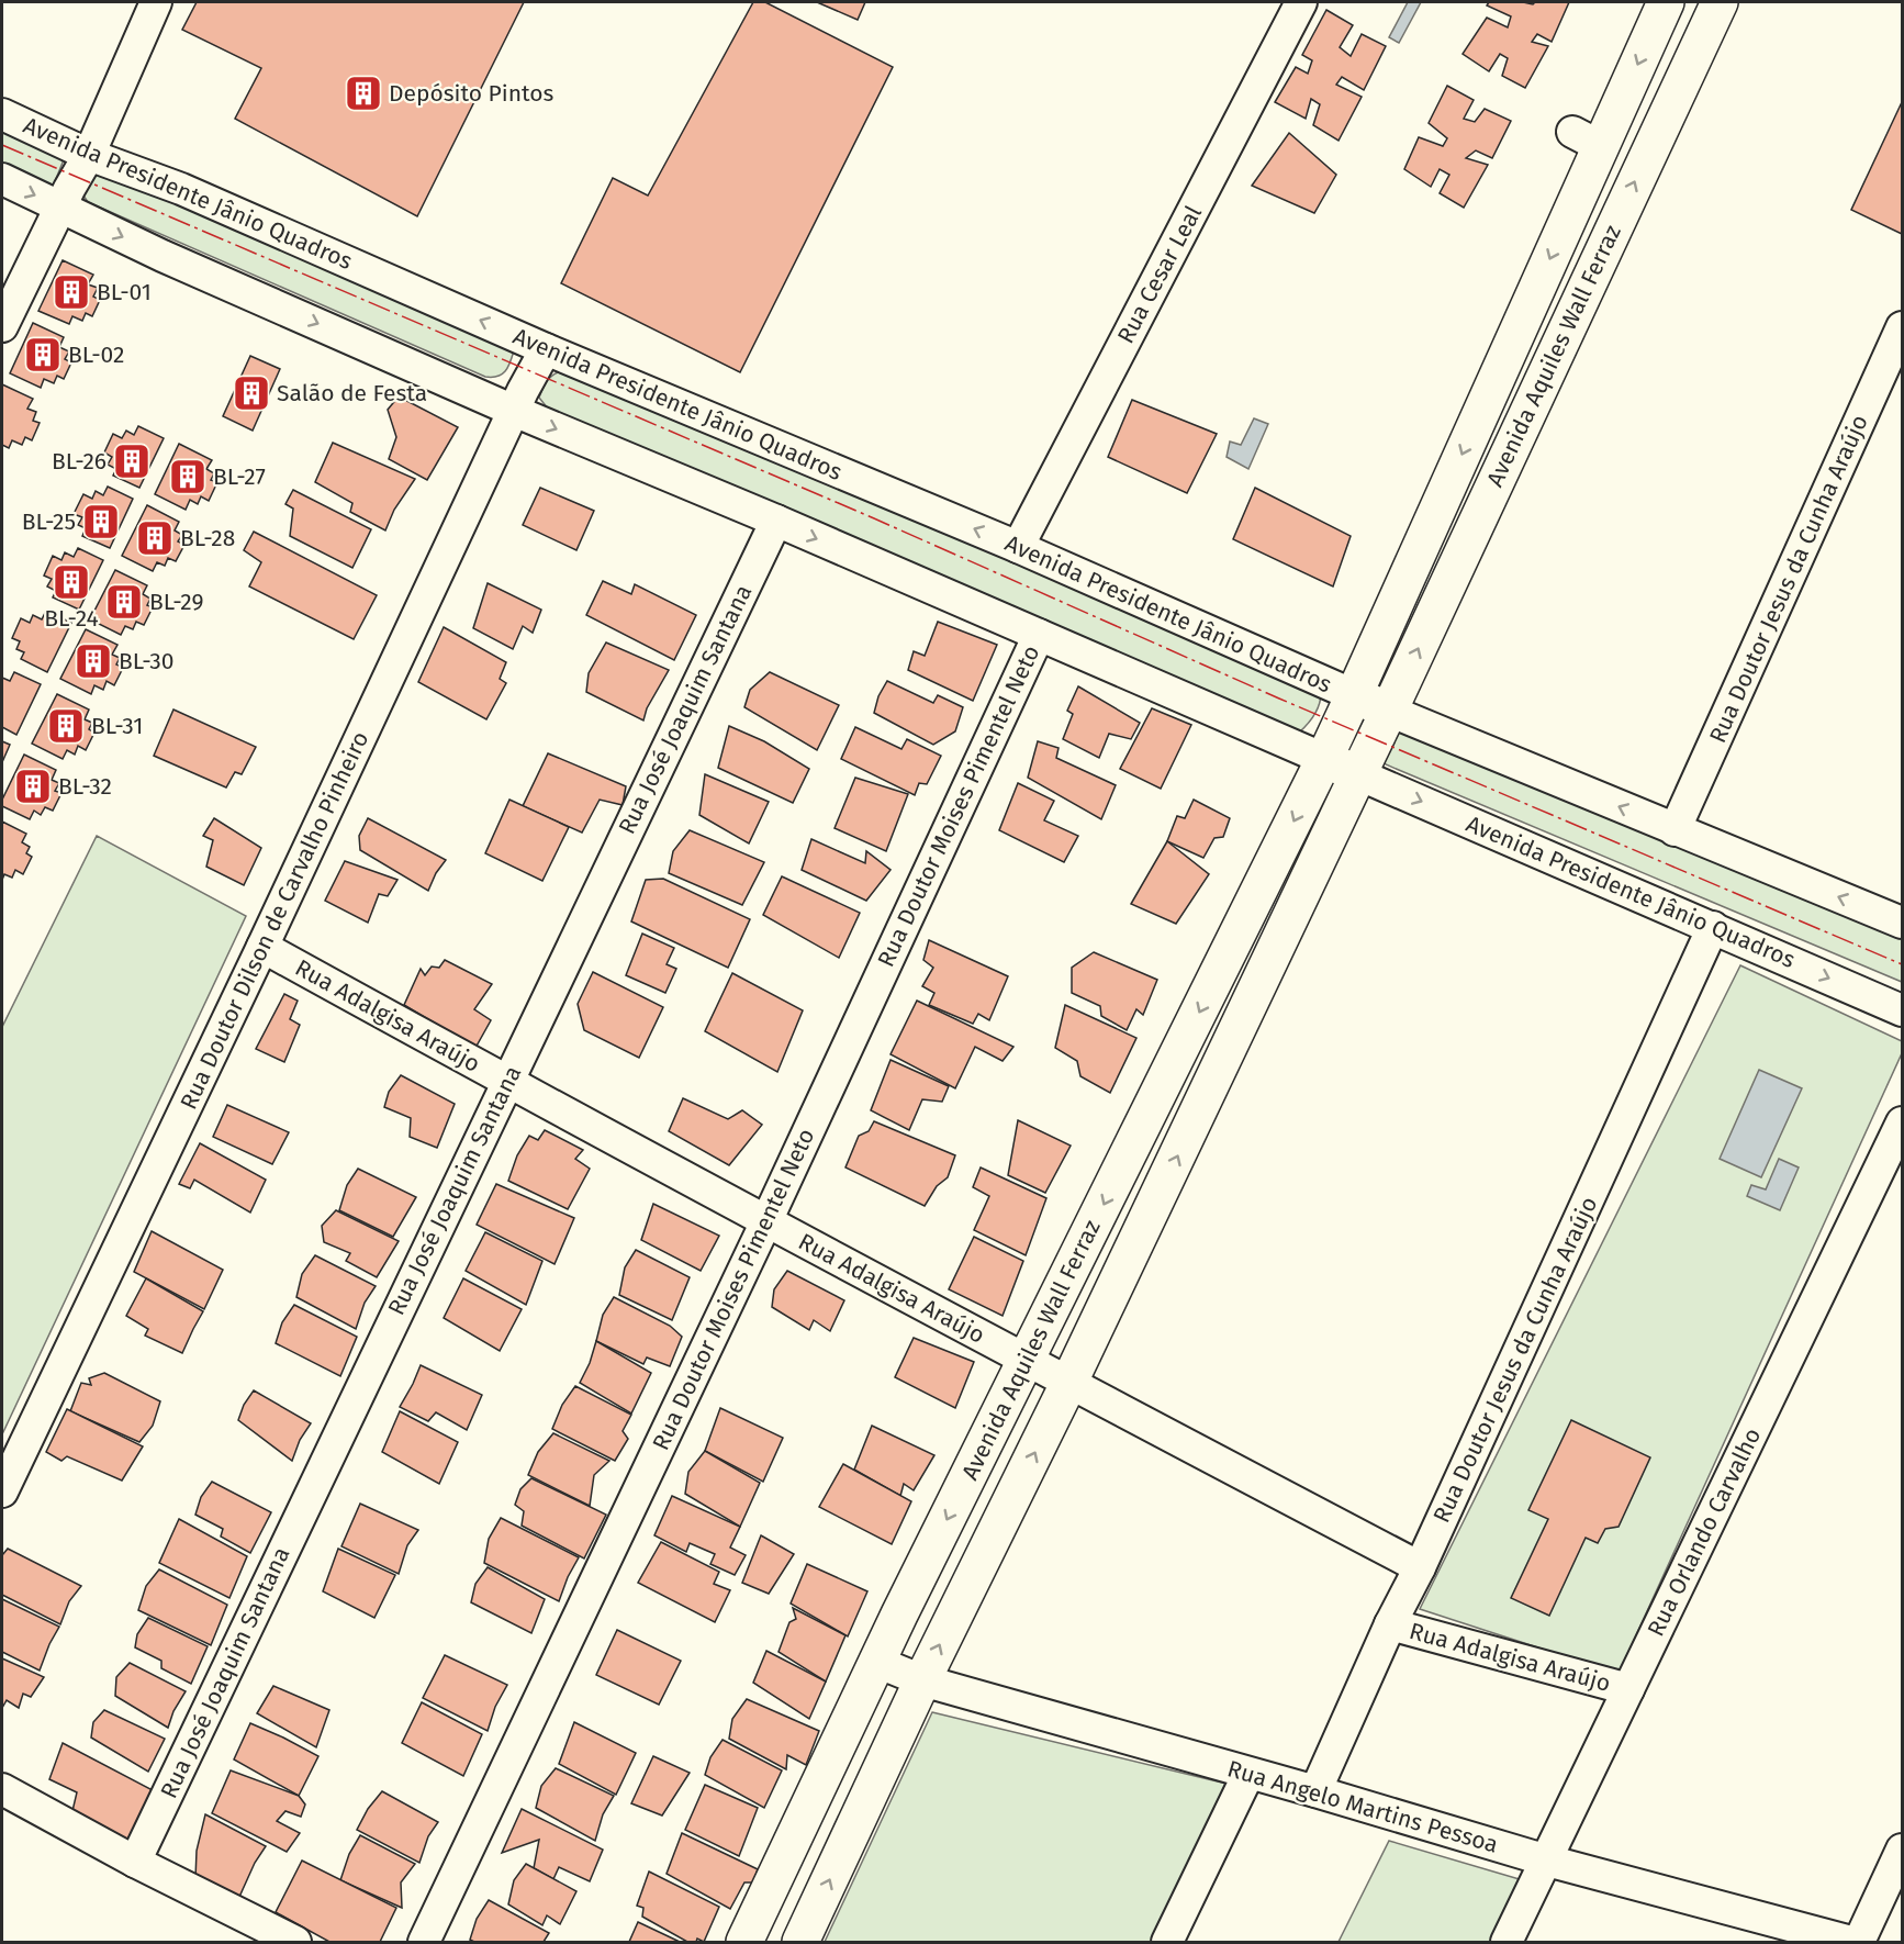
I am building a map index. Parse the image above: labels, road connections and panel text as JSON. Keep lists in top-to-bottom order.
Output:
{
  "streets": {
    "main road": ["Avenida Aquiles Wall Ferraz"],
    "street": [
      "Avenida Presidente Jânio Quadros",
      "Rua Cesar Leal",
      "Rua Doutor Jesus da Cunha Araújo",
      "Rua José Joaquim Santana",
      "Rua Doutor Moises Pimentel Neto",
      "Rua Doutor Dilson de Carvalho Pinheiro",
      "Rua Adalgisa Araújo",
      "Rua Orlando Carvalho",
      "Rua Angelo Martins Pessoa"
    ]
  },
  "crossings": [
    ["Avenida Presidente Jânio Quadros", "Rua Cesar Leal"],
    ["Avenida Presidente Jânio Quadros", "Avenida Aquiles Wall Ferraz"],
    ["Avenida Presidente Jânio Quadros", "Rua Doutor Jesus da Cunha Araújo"],
    ["Avenida Presidente Jânio Quadros", "Rua Doutor Dilson de Carvalho Pinheiro"],
    ["Avenida Aquiles Wall Ferraz", "Rua Adalgisa Araújo"],
    ["Avenida Aquiles Wall Ferraz", "Rua Angelo Martins Pessoa"],
    ["Rua Doutor Jesus da Cunha Araújo", "Rua Adalgisa Araújo"],
    ["Rua Doutor Jesus da Cunha Araújo", "Rua Angelo Martins Pessoa"],
    ["Rua José Joaquim Santana", "Rua Adalgisa Araújo"],
    ["Rua Doutor Moises Pimentel Neto", "Rua Adalgisa Araújo"],
    ["Rua Doutor Dilson de Carvalho Pinheiro", "Rua Adalgisa Araújo"],
    ["Rua Adalgisa Araújo", "Rua Orlando Carvalho"],
    ["Rua Orlando Carvalho", "Rua Angelo Martins Pessoa"]
  ],
  "places": {
    "building": [
      "Depósito Pintos",
      "BL-01",
      "BL-02",
      "Salão de Festa",
      "BL-26",
      "BL-27",
      "BL-25",
      "BL-28",
      "BL-24",
      "BL-29",
      "BL-30",
      "BL-31",
      "BL-32"
    ]
  }
}
